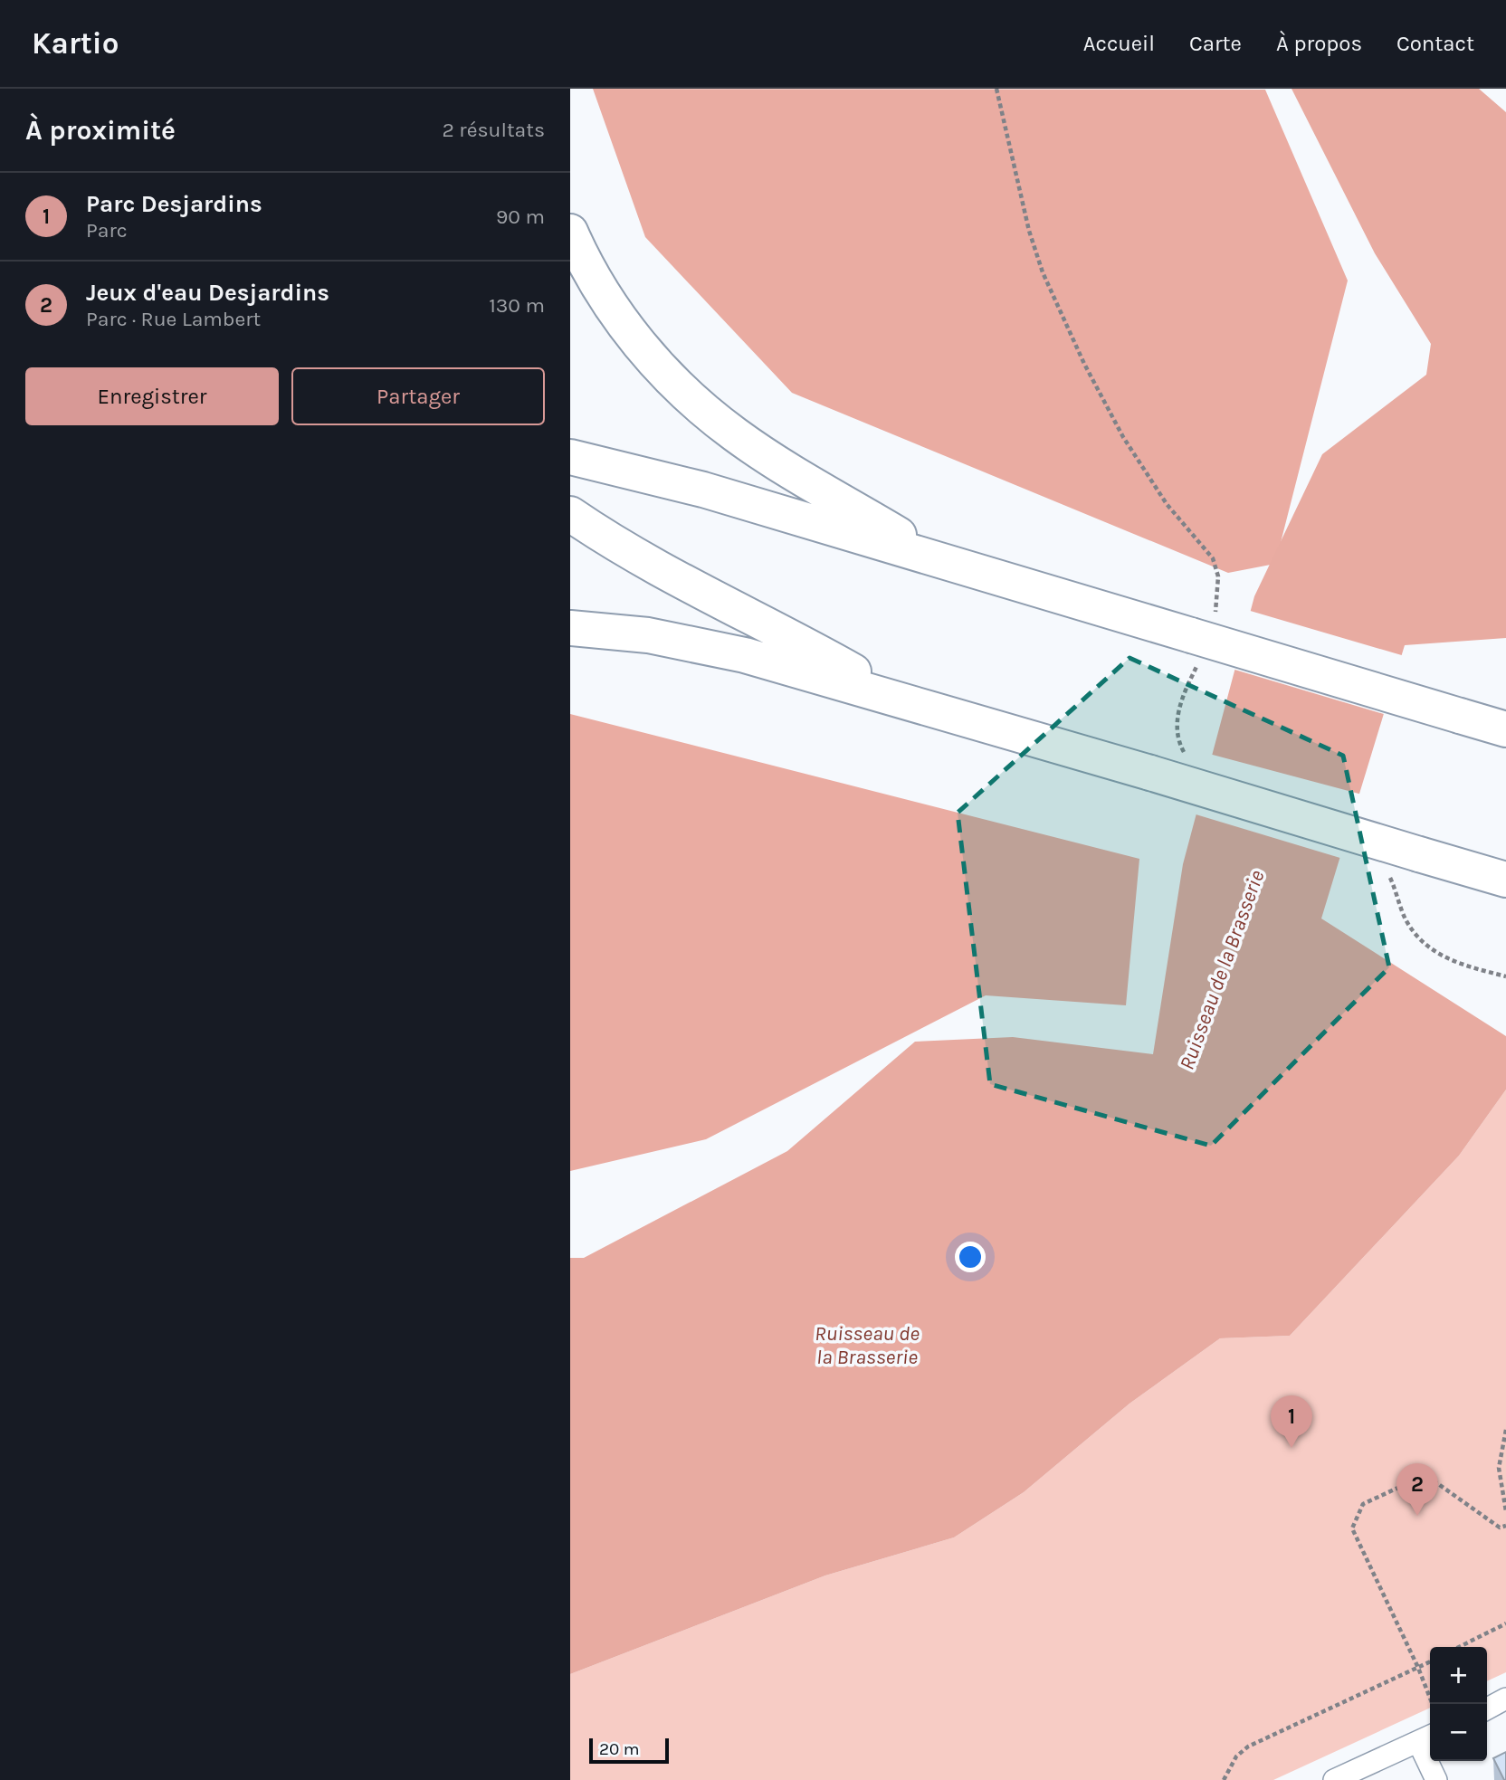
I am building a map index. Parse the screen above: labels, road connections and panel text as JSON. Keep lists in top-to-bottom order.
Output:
{
  "water": ["Ruisseau de la Brasserie"],
  "scale_bar": "20 m",
  "page": {
    "header": "Kartio",
    "nav": [
      "Accueil",
      "Carte",
      "À propos",
      "Contact"
    ],
    "heading": ["À proximité", "2 résultats"],
    "list": [
      {
        "mark": "1",
        "name": "Parc Desjardins",
        "note": "Parc",
        "value": "90 m"
      },
      {
        "mark": "2",
        "name": "Jeux d'eau Desjardins",
        "note": "Parc · Rue Lambert",
        "value": "130 m"
      }
    ],
    "buttons": ["Enregistrer", "Partager"],
    "pins": ["1", "2"],
    "map_buttons": ["+", "−"],
    "scale": "20 m"
  }
}
